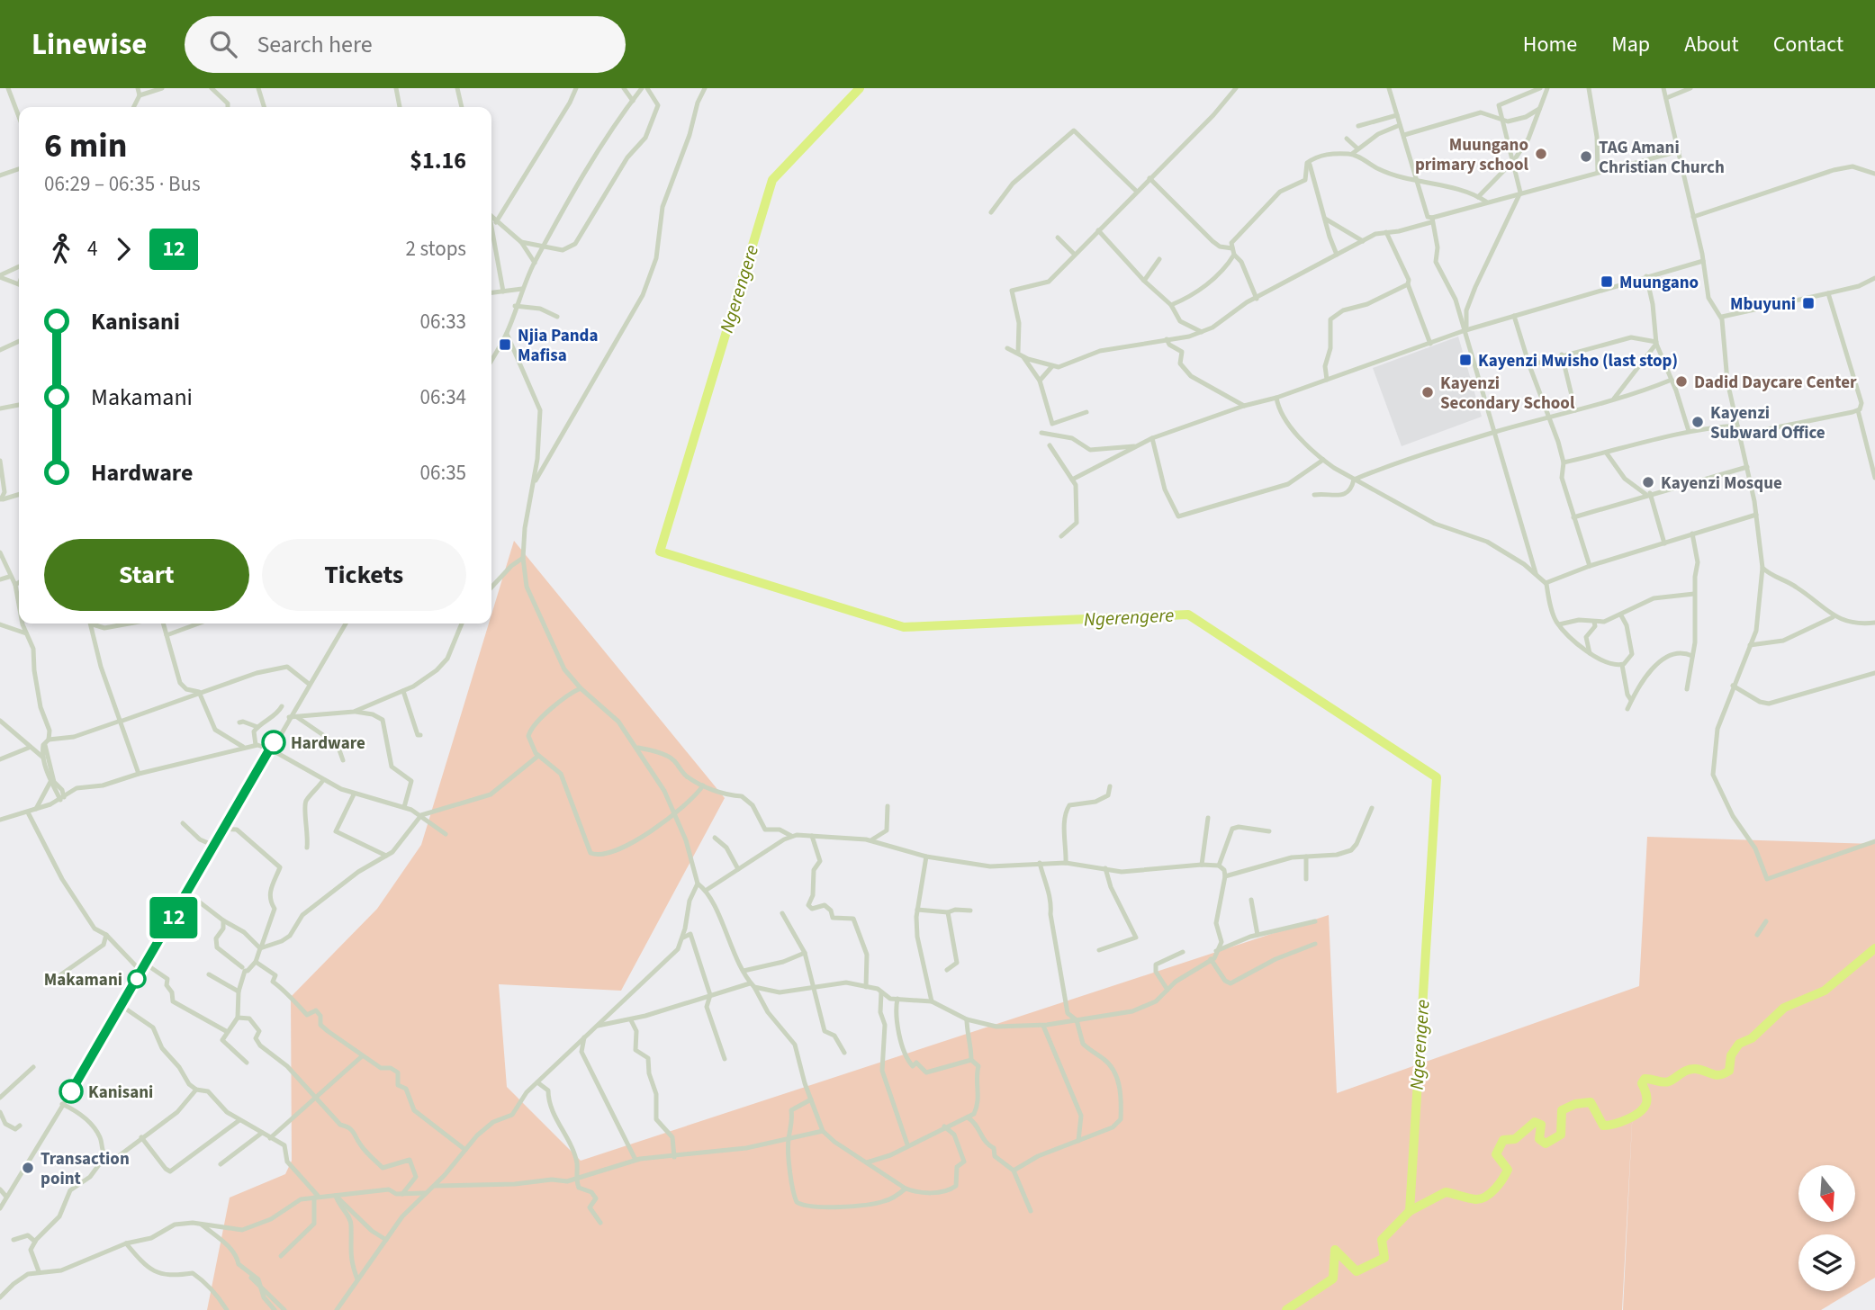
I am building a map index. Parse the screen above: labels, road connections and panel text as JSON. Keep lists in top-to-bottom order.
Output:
{
  "water": ["Ngerengere"],
  "places": {
    "other": [
      "Muungano primary school",
      "TAG Amani Christian Church",
      "Dadid Daycare Center",
      "Kayenzi Secondary School",
      "Kayenzi Subward Office",
      "Kayenzi Mosque",
      "Hardware",
      "Makamani",
      "Kanisani",
      "Transaction point"
    ],
    "transit": [
      "Muungano",
      "Mbuyuni",
      "Njia Panda Mafisa",
      "Kayenzi Mwisho (last stop)"
    ]
  },
  "lines": ["bus line 12"],
  "north": "bottom",
  "page": {
    "header": "Linewise",
    "search": "Search here",
    "nav": [
      "Home",
      "Map",
      "About",
      "Contact"
    ],
    "on_map": "12",
    "heading": ["6 min", "06:29 – 06:35 · Bus", "$1.16"],
    "legs": ["4", "12", "2 stops"],
    "list": [
      {
        "name": "Kanisani",
        "value": "06:33"
      },
      {
        "name": "Makamani",
        "value": "06:34"
      },
      {
        "name": "Hardware",
        "value": "06:35"
      }
    ],
    "buttons": ["Start", "Tickets"]
  }
}
